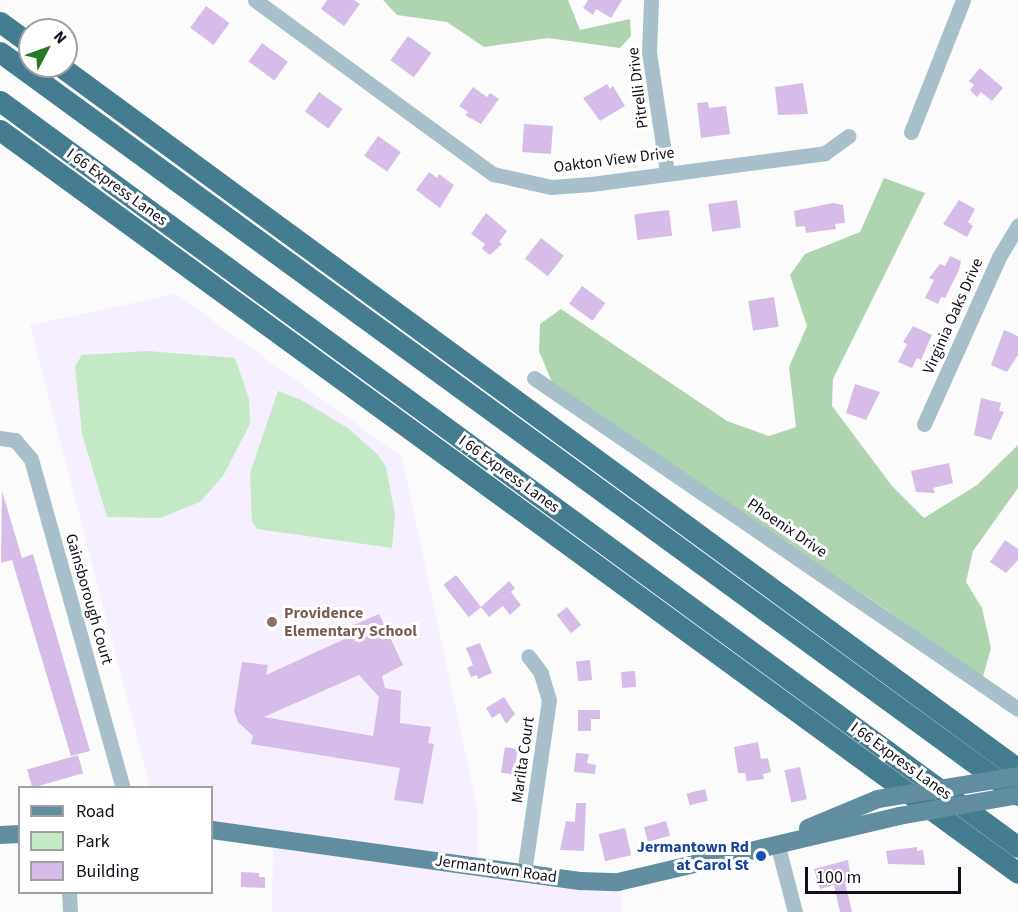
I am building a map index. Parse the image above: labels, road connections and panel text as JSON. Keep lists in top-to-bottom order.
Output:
{
  "streets": {
    "highway": ["I 66 Express Lanes"],
    "main road": ["Jermantown Road"],
    "street": [
      "Pitrelli Drive",
      "Oakton View Drive",
      "Virginia Oaks Drive",
      "Phoenix Drive",
      "Gainsborough Court",
      "Marilta Court"
    ]
  },
  "crossings": [
    ["Pitrelli Drive", "Oakton View Drive"],
    ["Marilta Court", "Jermantown Road"]
  ],
  "places": ["Providence Elementary School", "Jermantown Rd at Carol St"],
  "legend": ["Road", "Park", "Building"],
  "scale_bar": "100 m",
  "north": "top right"
}
